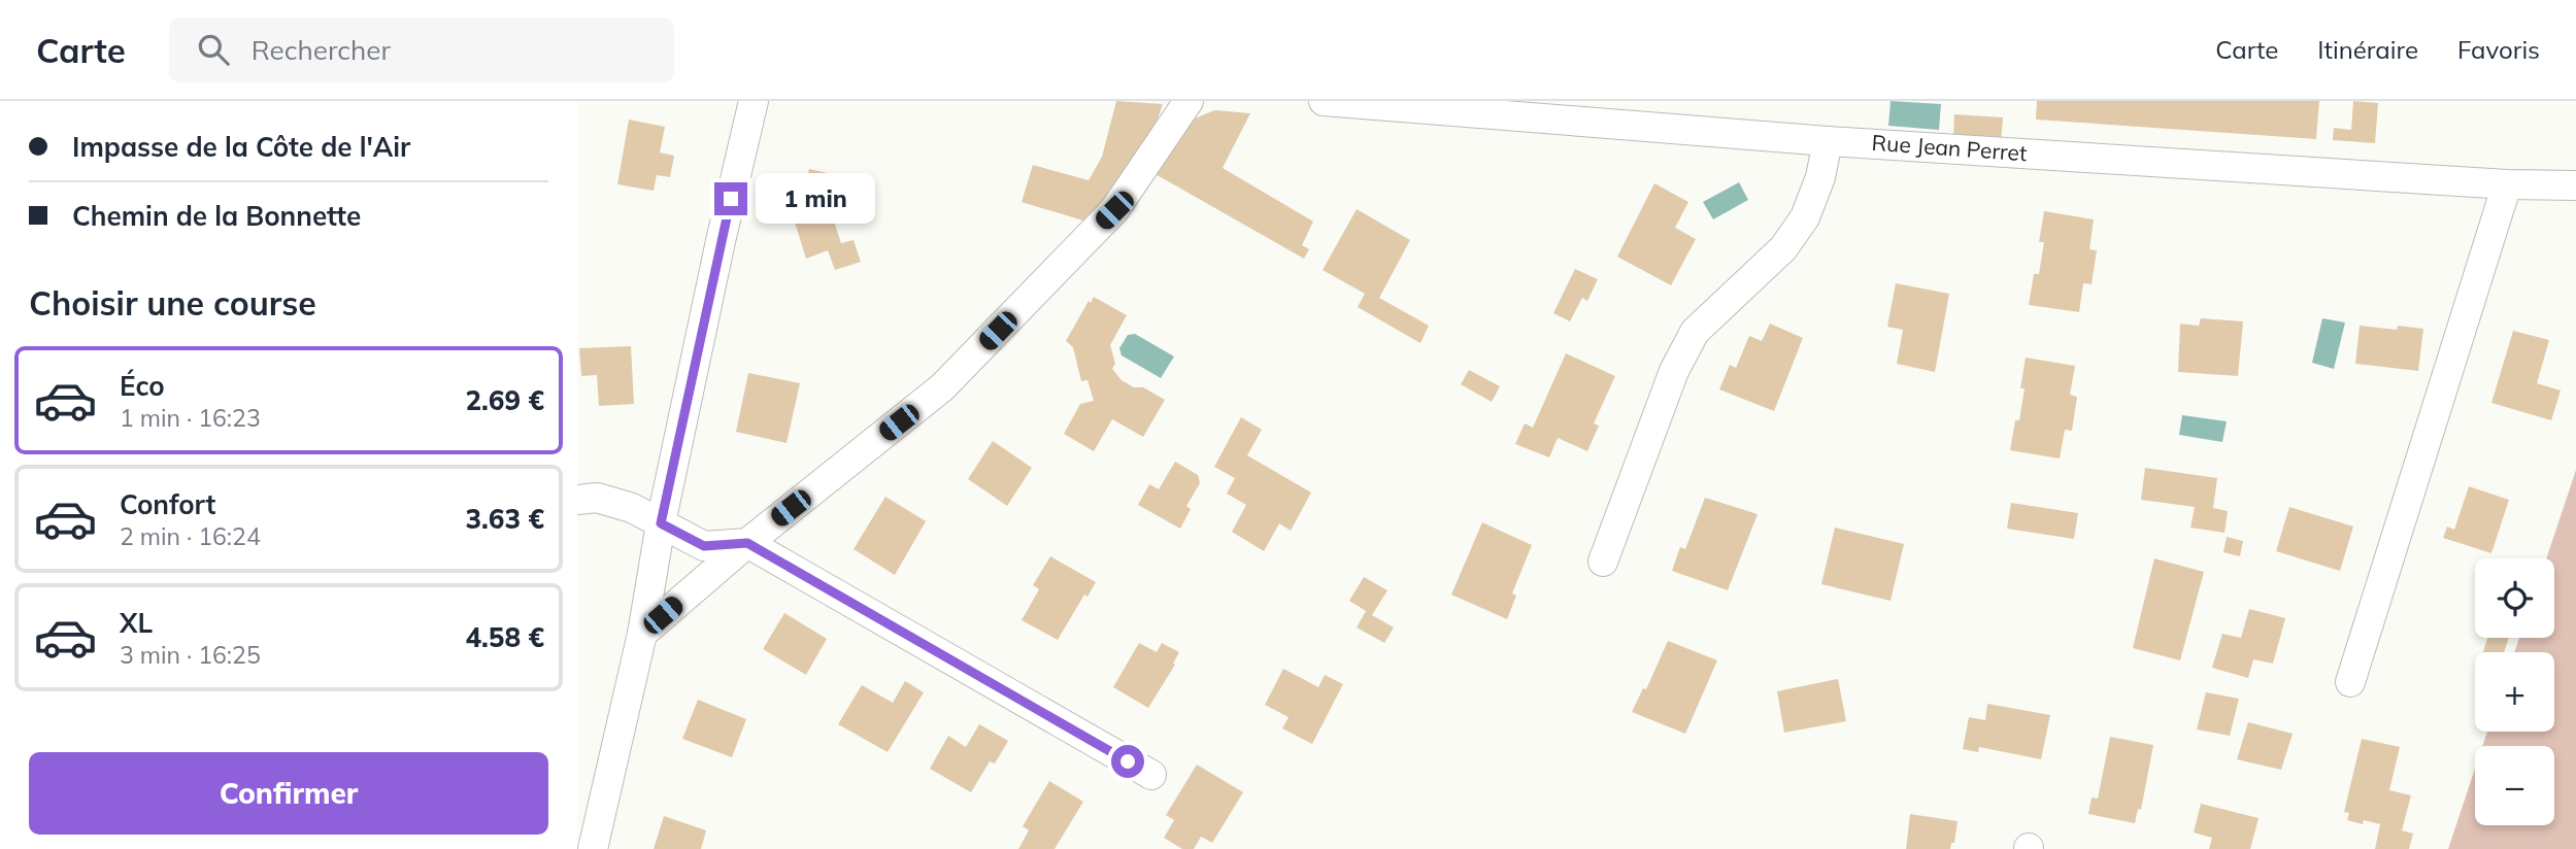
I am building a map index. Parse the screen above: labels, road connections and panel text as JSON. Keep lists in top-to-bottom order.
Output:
{
  "streets": {
    "street": ["Rue Jean Perret"]
  },
  "page": {
    "header": "Carte",
    "search": "Rechercher",
    "nav": ["Carte", "Itinéraire", "Favoris"],
    "banner": ["Impasse de la Côte de l'Air", "Chemin de la Bonnette"],
    "bubble": "1 min",
    "heading": "Choisir une course",
    "list": [
      {
        "name": "Éco",
        "note": "1 min · 16:23",
        "value": "2.69 €"
      },
      {
        "name": "Confort",
        "note": "2 min · 16:24",
        "value": "3.63 €"
      },
      {
        "name": "XL",
        "note": "3 min · 16:25",
        "value": "4.58 €"
      }
    ],
    "map_buttons": ["+", "−"],
    "buttons": "Confirmer"
  }
}
